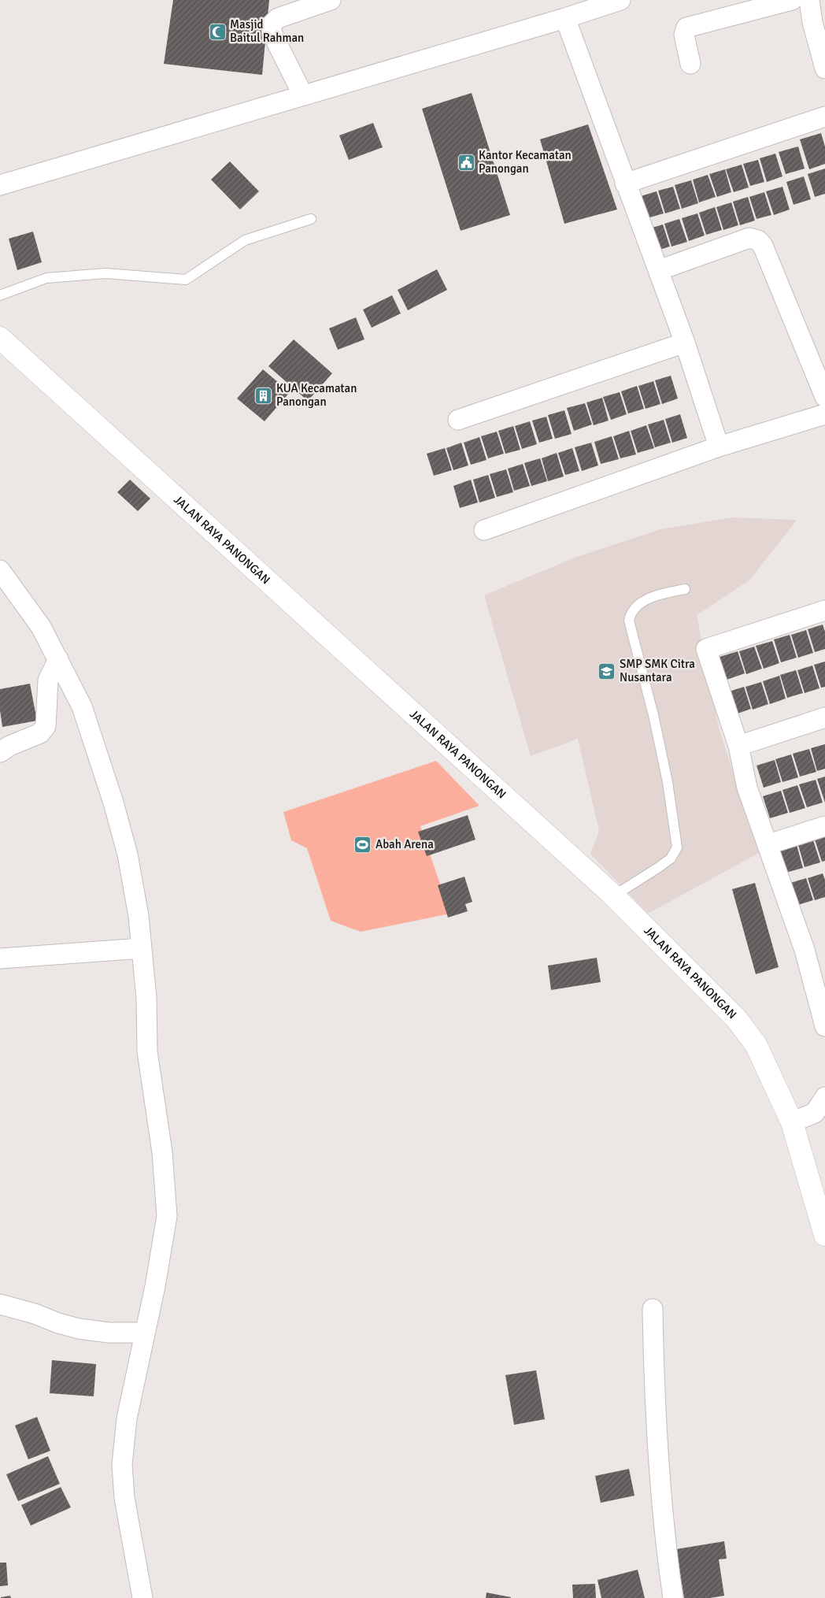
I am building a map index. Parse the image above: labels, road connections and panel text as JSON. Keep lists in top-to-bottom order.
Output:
{
  "streets": {
    "main road": ["JALAN RAYA PANONGAN"]
  },
  "places": {
    "mosque": ["Masjid Baitul Rahman"],
    "public building": ["Kantor Kecamatan Panongan"],
    "building": ["KUA Kecamatan Panongan"],
    "school or university": ["SMP SMK Citra Nusantara"],
    "sports": ["Abah Arena"]
  }
}
